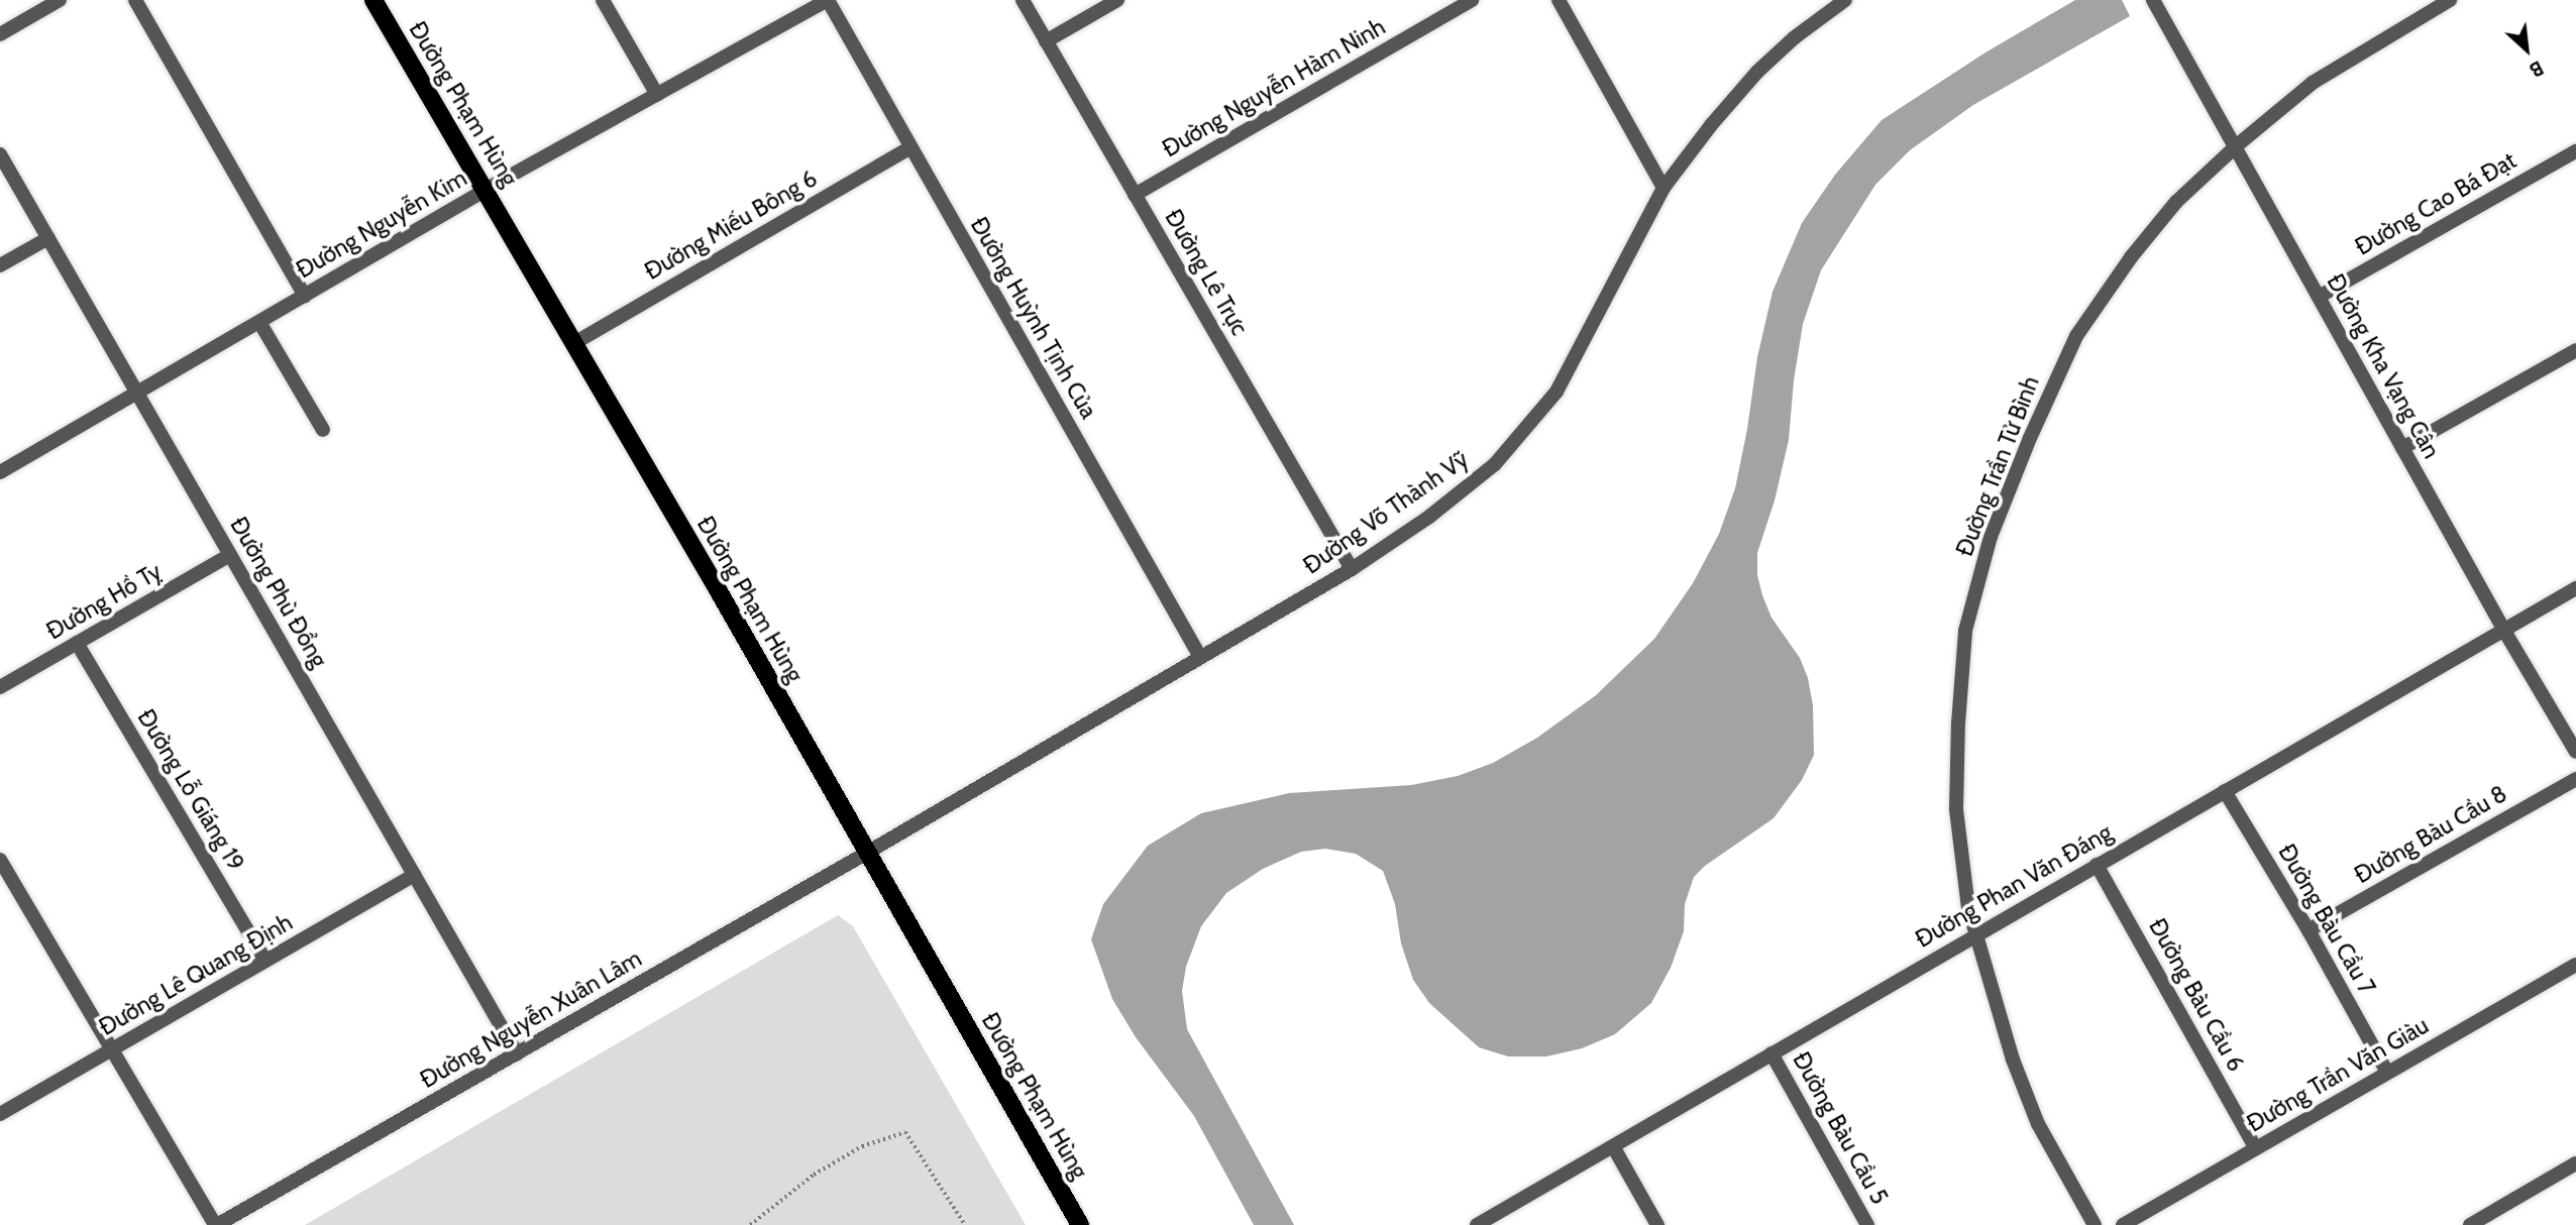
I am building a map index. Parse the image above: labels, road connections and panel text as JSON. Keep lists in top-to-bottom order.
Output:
{
  "streets": {
    "main road": ["Đường Phạm Hùng"],
    "street": [
      "Đường Nguyễn Hàm Ninh",
      "Đường Cao Bá Đạt",
      "Đường Nguyễn Kim",
      "Đường Miếu Bông 6",
      "Đường Lê Trực",
      "Đường Huỳnh Tịnh Của",
      "Đường Kha Vạng Cân",
      "Đường Trần Tử Bình",
      "Đường Võ Thành Vỹ",
      "Đường Phù Đổng",
      "Đường Hồ Tỵ",
      "Đường Lỗ Giáng 19",
      "Đường Bàu Cầu 8",
      "Đường Phan Văn Đáng",
      "Đường Bàu Cầu 7",
      "Đường Lê Quang Định",
      "Đường Bàu Cầu 6",
      "Đường Nguyễn Xuân Lâm",
      "Đường Trần Văn Giàu",
      "Đường Bàu Cầu 5"
    ]
  },
  "crossings": [
    ["Đường Nguyễn Hàm Ninh", "Đường Lê Trực"],
    ["Đường Phạm Hùng", "Đường Nguyễn Kim"],
    ["Đường Phạm Hùng", "Đường Miếu Bông 6"],
    ["Đường Phạm Hùng", "Đường Võ Thành Vỹ"],
    ["Đường Phạm Hùng", "Đường Nguyễn Xuân Lâm"],
    ["Đường Cao Bá Đạt", "Đường Kha Vạng Cân"],
    ["Đường Nguyễn Kim", "Đường Huỳnh Tịnh Của"],
    ["Đường Nguyễn Kim", "Đường Phù Đổng"],
    ["Đường Miếu Bông 6", "Đường Huỳnh Tịnh Của"],
    ["Đường Lê Trực", "Đường Võ Thành Vỹ"],
    ["Đường Huỳnh Tịnh Của", "Đường Võ Thành Vỹ"],
    ["Đường Kha Vạng Cân", "Đường Trần Tử Bình"],
    ["Đường Kha Vạng Cân", "Đường Phan Văn Đáng"],
    ["Đường Trần Tử Bình", "Đường Phan Văn Đáng"],
    ["Đường Võ Thành Vỹ", "Đường Nguyễn Xuân Lâm"],
    ["Đường Phù Đổng", "Đường Hồ Tỵ"],
    ["Đường Phù Đổng", "Đường Lê Quang Định"],
    ["Đường Phù Đổng", "Đường Nguyễn Xuân Lâm"],
    ["Đường Hồ Tỵ", "Đường Lỗ Giáng 19"],
    ["Đường Lỗ Giáng 19", "Đường Lê Quang Định"],
    ["Đường Bàu Cầu 8", "Đường Bàu Cầu 7"],
    ["Đường Phan Văn Đáng", "Đường Bàu Cầu 7"],
    ["Đường Phan Văn Đáng", "Đường Bàu Cầu 6"],
    ["Đường Phan Văn Đáng", "Đường Bàu Cầu 5"],
    ["Đường Bàu Cầu 7", "Đường Trần Văn Giàu"],
    ["Đường Bàu Cầu 6", "Đường Trần Văn Giàu"]
  ],
  "north": "bottom right"
}
